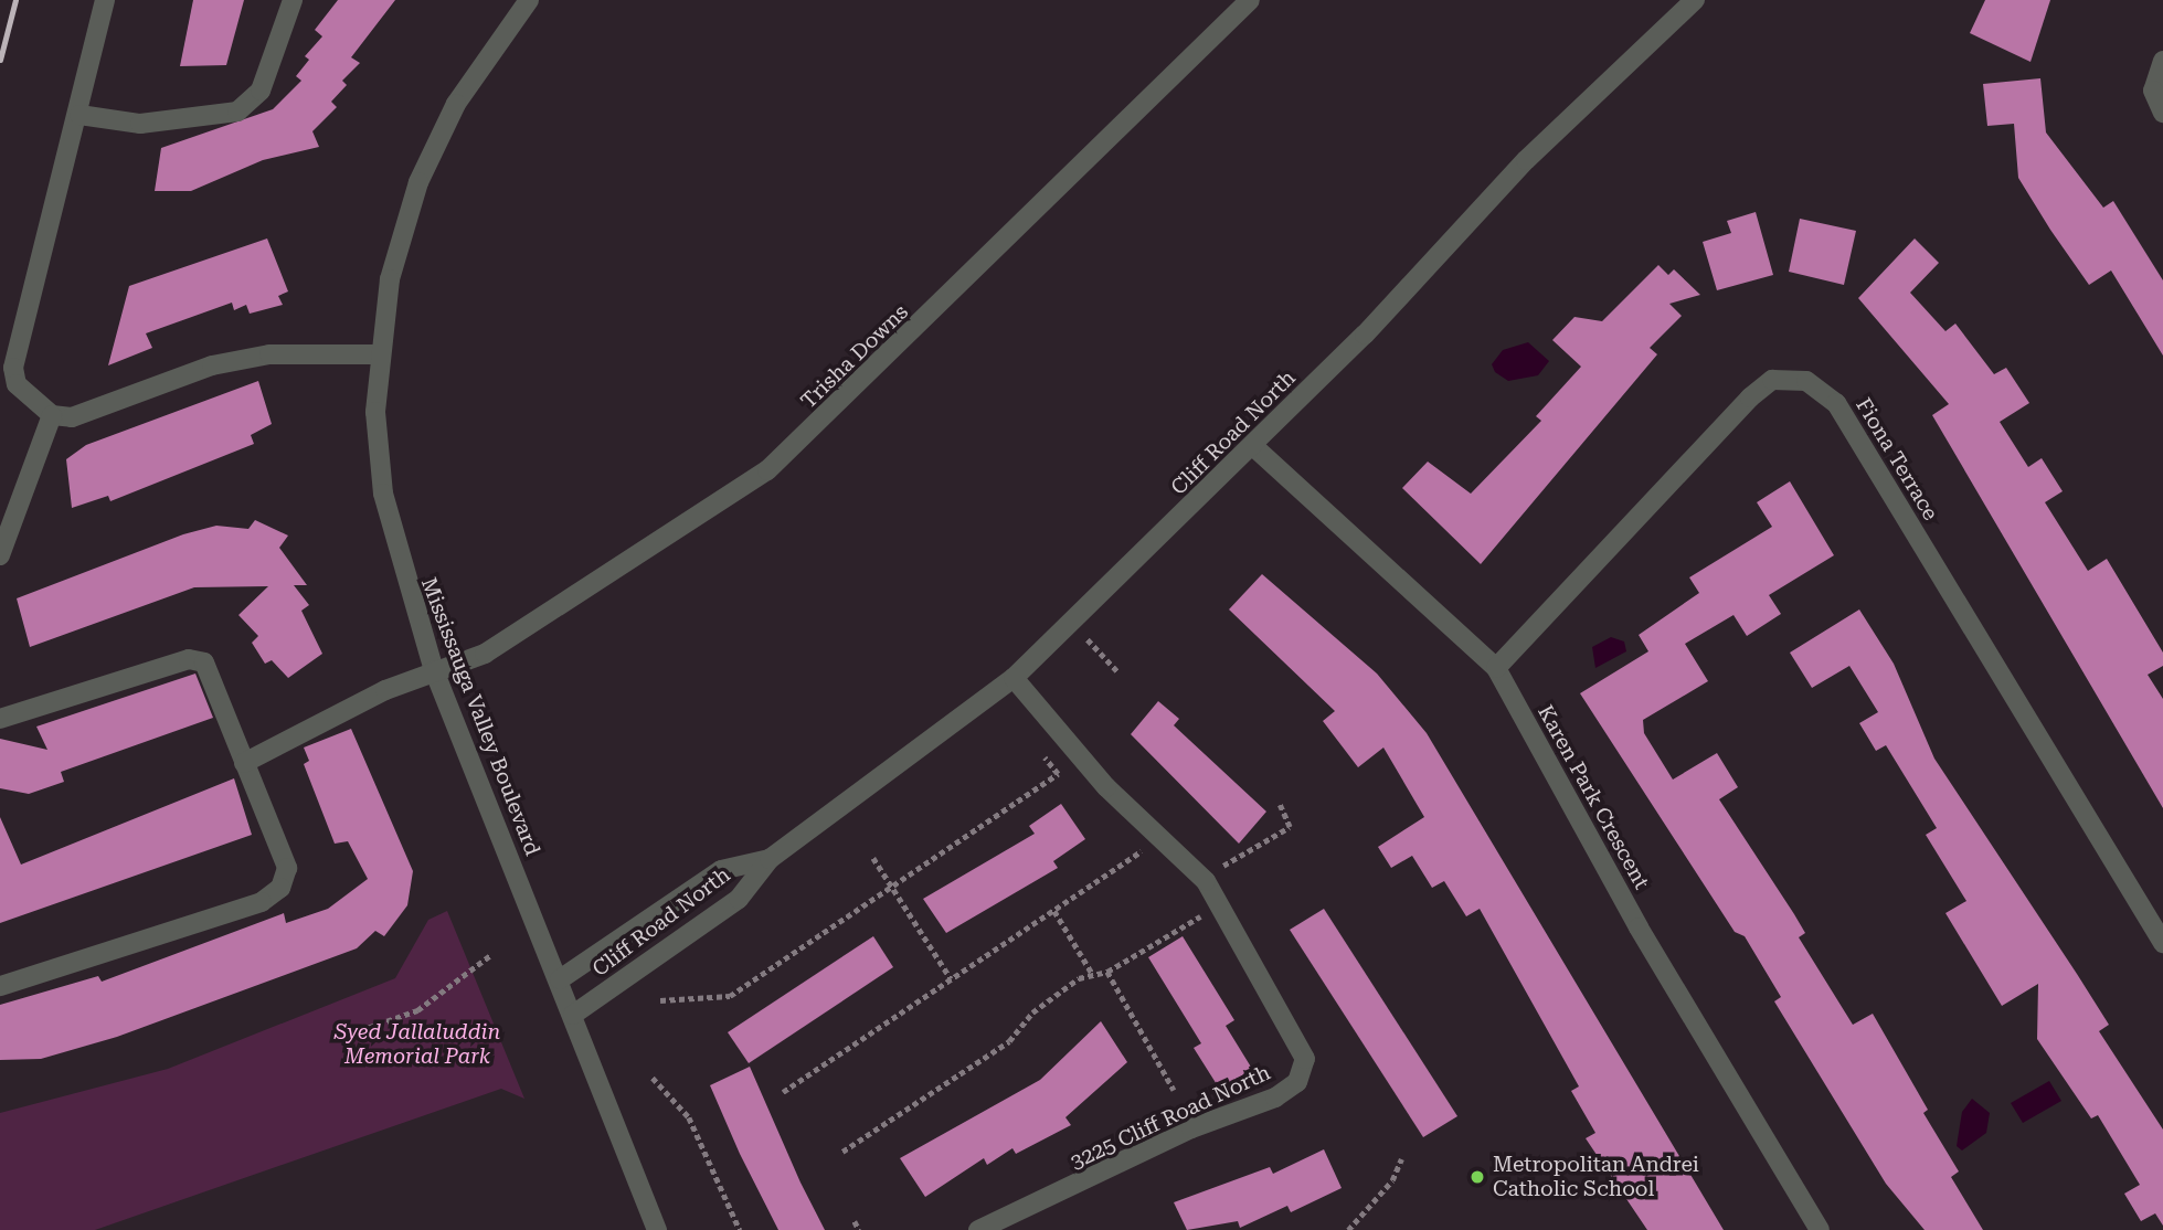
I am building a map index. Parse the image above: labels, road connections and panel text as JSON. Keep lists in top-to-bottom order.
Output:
{
  "streets": {
    "street": [
      "Trisha Downs",
      "Cliff Road North",
      "Fiona Terrace",
      "Mississauga Valley Boulevard",
      "Karen Park Crescent",
      "3225 Cliff Road North"
    ]
  },
  "crossings": [
    ["Trisha Downs", "Mississauga Valley Boulevard"],
    ["Cliff Road North", "Mississauga Valley Boulevard"],
    ["Cliff Road North", "Karen Park Crescent"],
    ["Cliff Road North", "3225 Cliff Road North"],
    ["Fiona Terrace", "Karen Park Crescent"]
  ],
  "parks": ["Syed Jallaluddin Memorial Park"],
  "places": ["Metropolitan Andrei Catholic School"]
}
